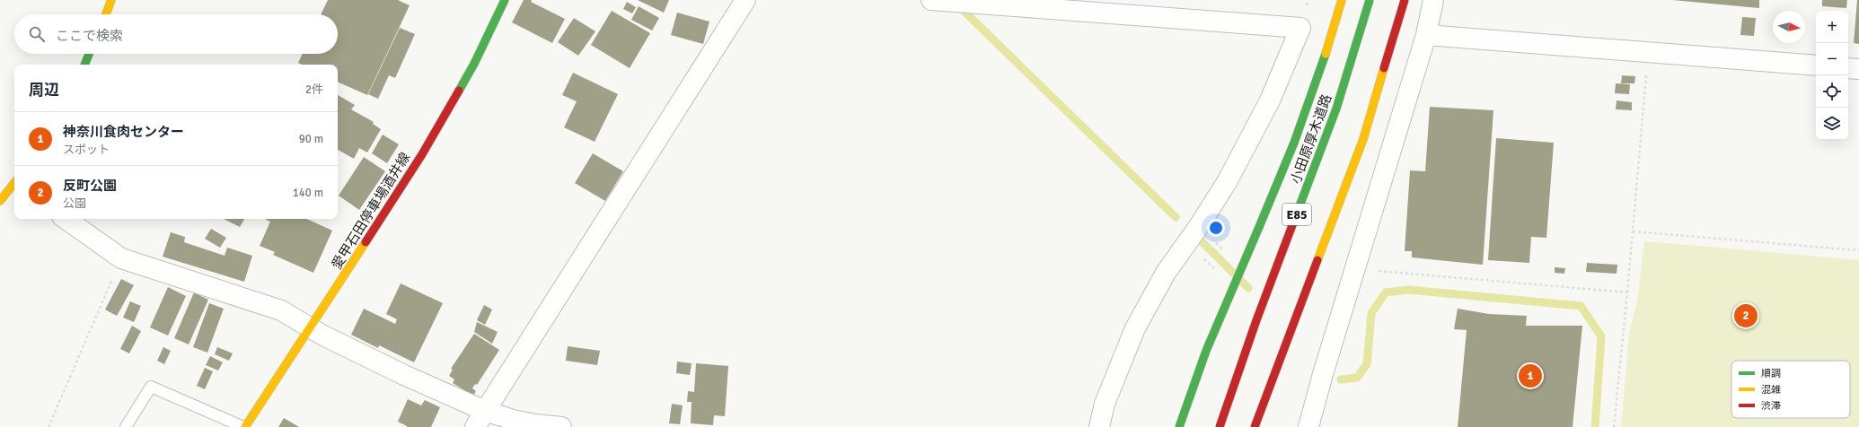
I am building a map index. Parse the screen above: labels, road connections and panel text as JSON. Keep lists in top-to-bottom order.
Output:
{
  "streets": {
    "main road": ["小田原厚木道路", "愛甲石田停車場酒井線", "E85"]
  },
  "legend": ["順調", "混雑", "渋滞"],
  "north": "right",
  "page": {
    "map_buttons": ["+", "−"],
    "search": "ここで検索",
    "heading": ["周辺", "2件"],
    "list": [
      {
        "mark": "1",
        "name": "神奈川食肉センター",
        "note": "スポット",
        "value": "90 m"
      },
      {
        "mark": "2",
        "name": "反町公園",
        "note": "公園",
        "value": "140 m"
      }
    ],
    "pins": ["2", "1"]
  }
}
